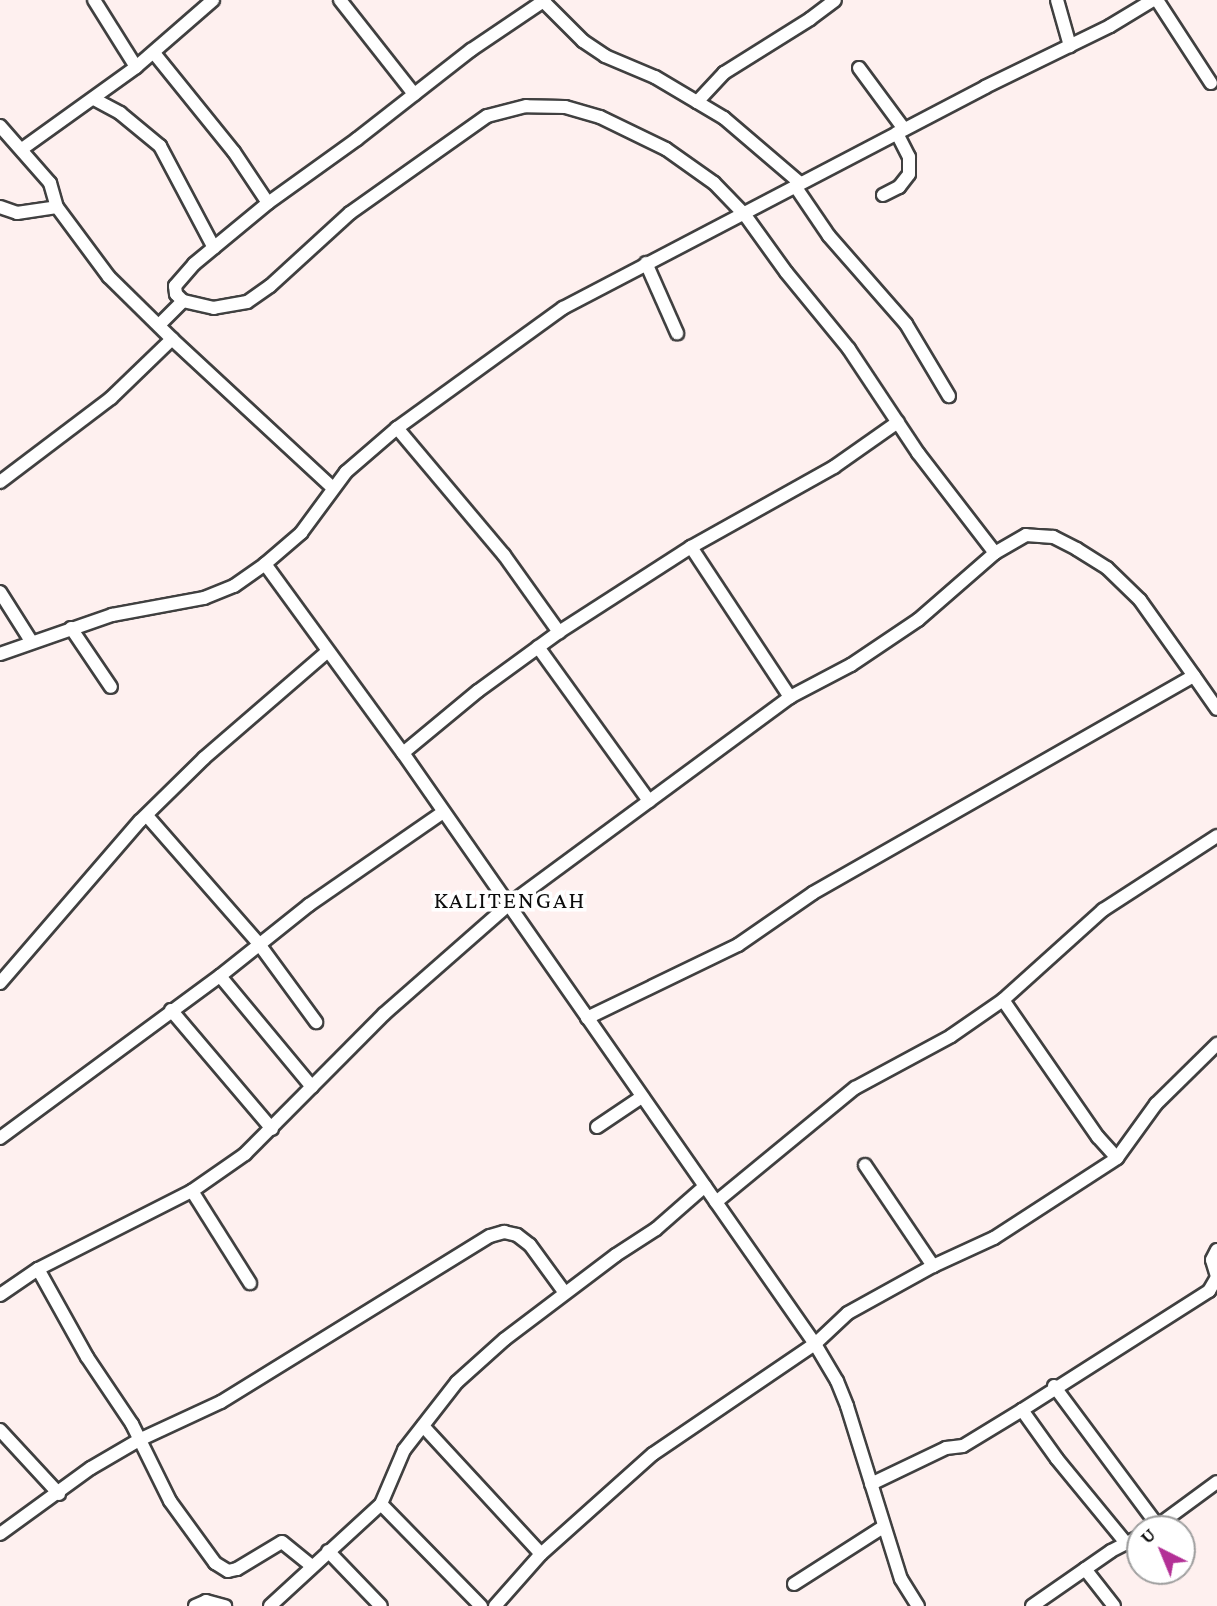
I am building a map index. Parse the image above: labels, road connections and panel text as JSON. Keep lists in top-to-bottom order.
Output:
{
  "districts": ["KALITENGAH"],
  "north": "top left"
}
